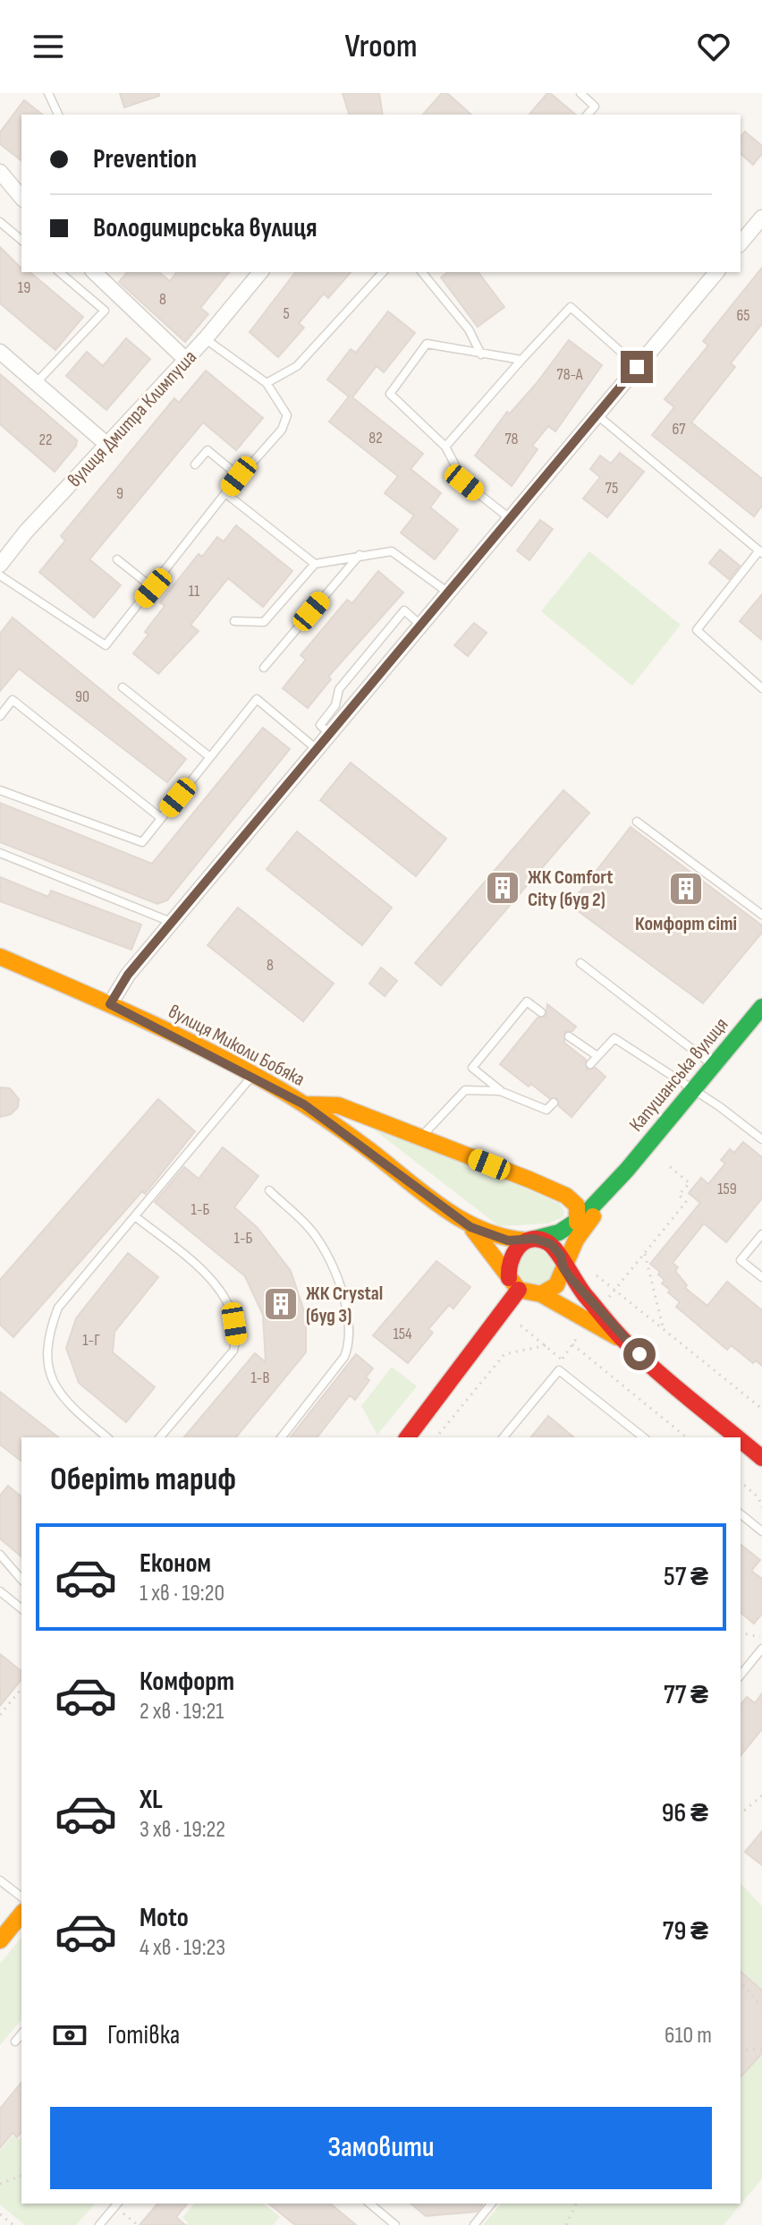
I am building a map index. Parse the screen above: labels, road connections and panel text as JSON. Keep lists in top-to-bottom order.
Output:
{
  "streets": {
    "street": ["вулиця Дмитра Климпуша", "вулиця Миколи Бобяка", "Капушанська вулиця"]
  },
  "crossings": [
    ["вулиця Миколи Бобяка", "Капушанська вулиця"]
  ],
  "places": {
    "building": ["ЖК Comfort City (буд 2)", "Комфорт сіті", "ЖК Crystal (буд 3)"]
  },
  "house_numbers": [
    "19",
    "8",
    "5",
    "65",
    "78-А",
    "67",
    "82",
    "78",
    "22",
    "75",
    "9",
    "11",
    "90",
    "8",
    "159",
    "1-Б",
    "1-Б",
    "154",
    "1-Г",
    "1-В"
  ],
  "page": {
    "header": "Vroom",
    "banner": ["Prevention", "Володимирська вулиця"],
    "heading": "Оберіть тариф",
    "list": [
      {
        "name": "Економ",
        "note": "1 хв · 19:20",
        "value": "57 ₴"
      },
      {
        "name": "Комфорт",
        "note": "2 хв · 19:21",
        "value": "77 ₴"
      },
      {
        "name": "XL",
        "note": "3 хв · 19:22",
        "value": "96 ₴"
      },
      {
        "name": "Moto",
        "note": "4 хв · 19:23",
        "value": "79 ₴"
      }
    ],
    "pay": ["Готівка", "610 m"],
    "buttons": "Замовити"
  }
}
